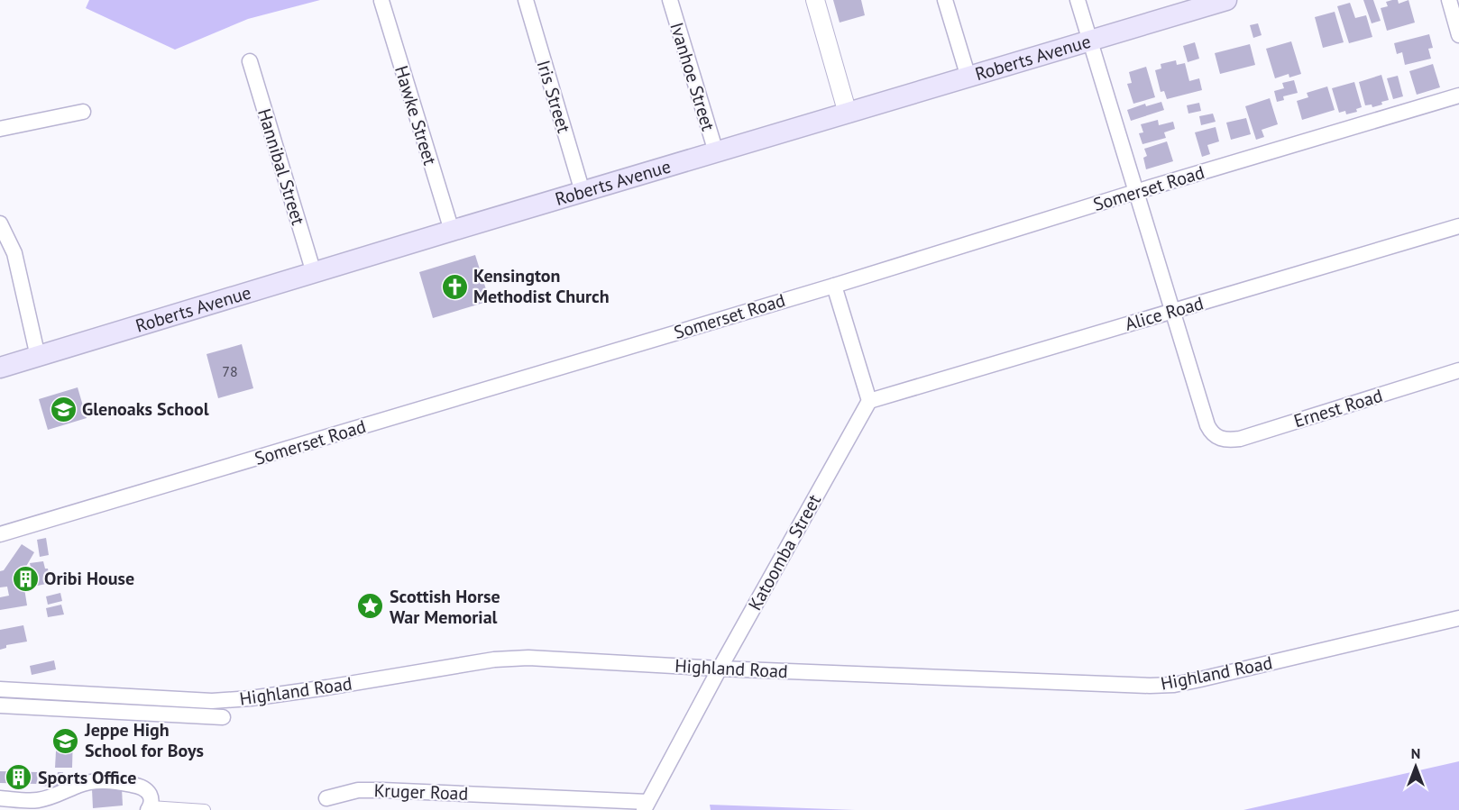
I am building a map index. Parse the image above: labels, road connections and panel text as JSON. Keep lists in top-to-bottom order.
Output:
{
  "streets": {
    "main road": ["Roberts Avenue"],
    "street": [
      "Ivanhoe Street",
      "Iris Street",
      "Hawke Street",
      "Hannibal Street",
      "Somerset Road",
      "Alice Road",
      "Ernest Road",
      "Katoomba Street",
      "Highland Road",
      "Kruger Road"
    ]
  },
  "crossings": [
    ["Roberts Avenue", "Ivanhoe Street"],
    ["Roberts Avenue", "Iris Street"],
    ["Roberts Avenue", "Hawke Street"],
    ["Roberts Avenue", "Hannibal Street"],
    ["Alice Road", "Ernest Road"],
    ["Alice Road", "Katoomba Street"],
    ["Katoomba Street", "Highland Road"],
    ["Katoomba Street", "Kruger Road"]
  ],
  "places": {
    "church": ["Kensington Methodist Church"],
    "school or university": ["Glenoaks School", "Jeppe High School for Boys"],
    "building": ["Oribi House", "Sports Office"],
    "place": ["Scottish Horse War Memorial"]
  },
  "house_numbers": ["78"],
  "north": "top"
}
